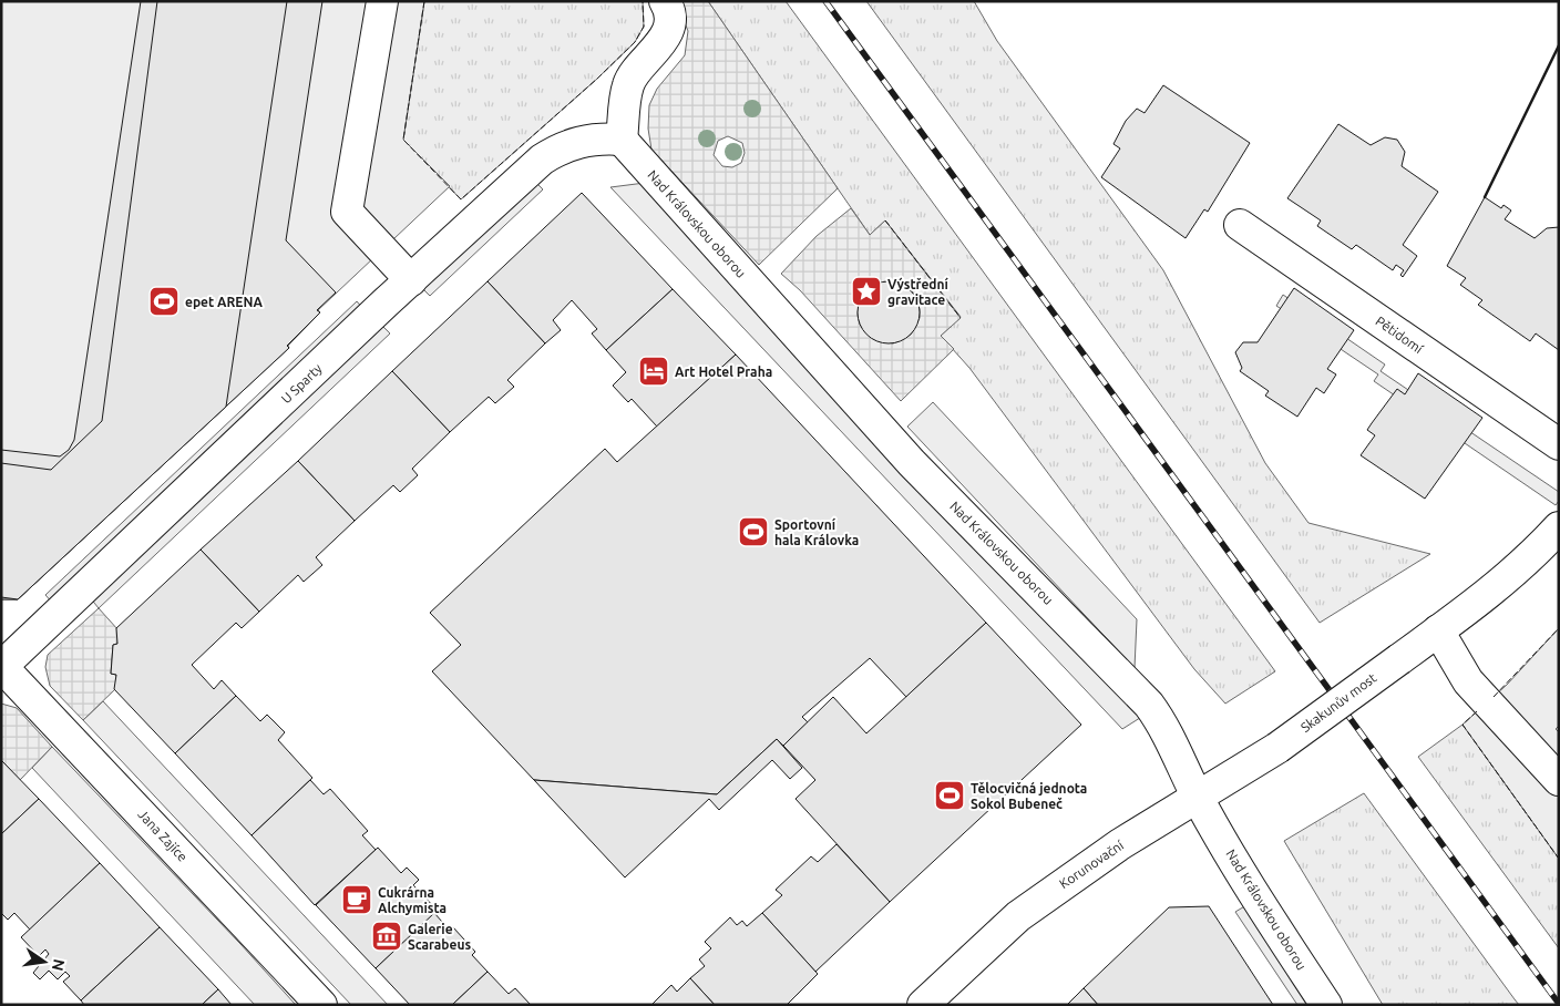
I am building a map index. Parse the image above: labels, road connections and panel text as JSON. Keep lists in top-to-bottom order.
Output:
{
  "streets": {
    "street": [
      "Nad Královskou oborou",
      "Pětidomí",
      "U Sparty",
      "Skakunův most",
      "Jana Zajíce",
      "Korunovační"
    ]
  },
  "crossings": [
    ["Nad Královskou oborou", "U Sparty"],
    ["Nad Královskou oborou", "Korunovační"],
    ["U Sparty", "Jana Zajíce"],
    ["Skakunův most", "Korunovační"]
  ],
  "places": {
    "place": ["Výstřední gravitace"],
    "sports": ["epet ARENA", "Sportovní hala Královka", "Tělocvičná jednota Sokol Bubeneč"],
    "hotel": ["Art Hotel Praha"],
    "cafe": ["Cukrárna Alchymista"],
    "museum": ["Galerie Scarabeus"]
  },
  "north": "right"
}
